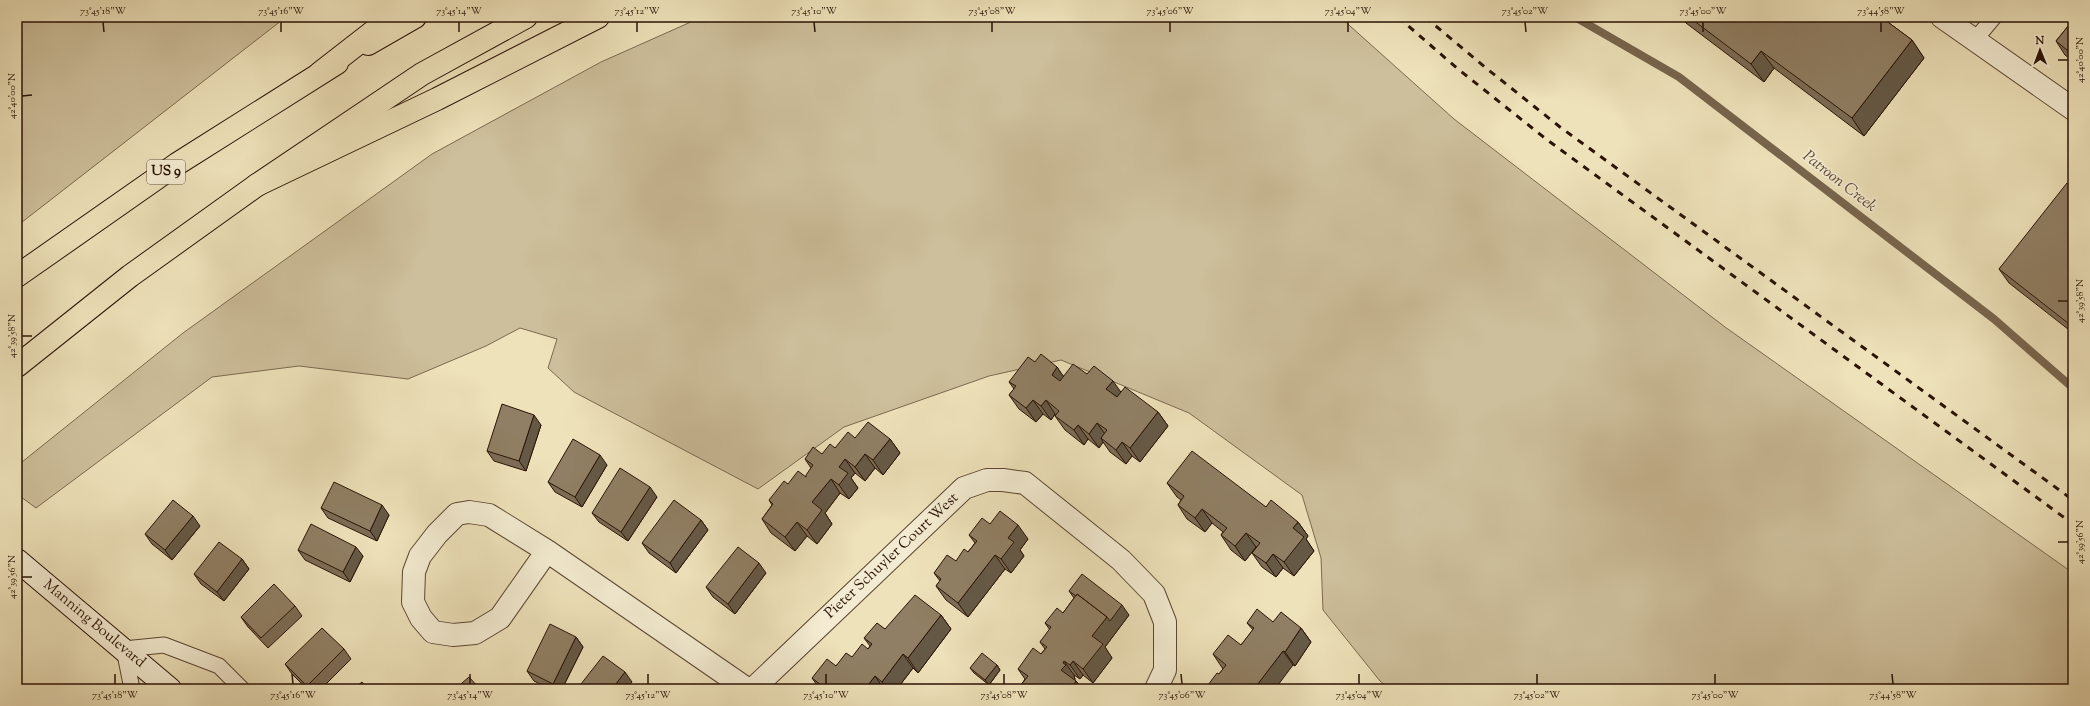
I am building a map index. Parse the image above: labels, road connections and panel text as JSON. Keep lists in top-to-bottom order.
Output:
{
  "streets": {
    "main road": ["US 9"],
    "street": ["Pieter Schuyler Court West", "Manning Boulevard"]
  },
  "water": ["Patroon Creek"],
  "north": "top",
  "coordinates": [
    "73°45'18\"W",
    "73°45'16\"W",
    "73°45'14\"W",
    "73°45'12\"W",
    "73°45'10\"W",
    "73°45'08\"W",
    "73°45'06\"W",
    "73°45'04\"W",
    "73°45'02\"W",
    "73°45'00\"W",
    "73°44'58\"W",
    "42°40'00\"N",
    "42°39'58\"N",
    "42°39'56\"N"
  ]
}
